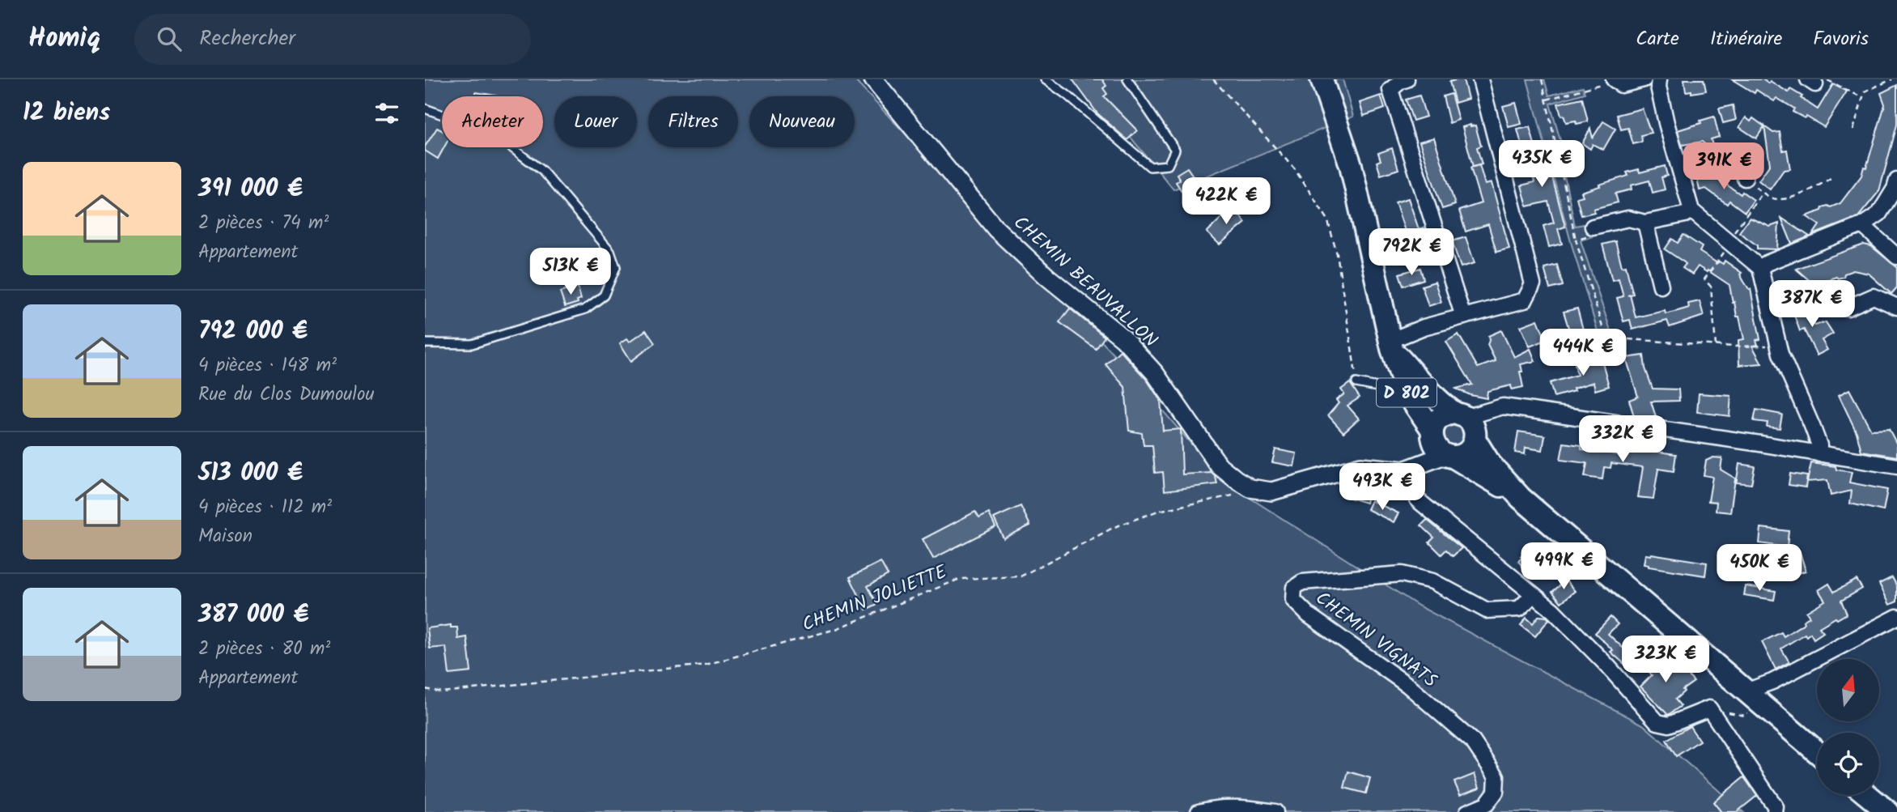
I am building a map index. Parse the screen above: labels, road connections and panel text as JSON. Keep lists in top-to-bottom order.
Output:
{
  "streets": {
    "main road": ["D 802"],
    "street": ["CHEMIN BEAUVALLON", "CHEMIN VIGNATS"],
    "path": ["CHEMIN JOLIETTE"]
  },
  "crossings": [
    ["CHEMIN BEAUVALLON", "CHEMIN JOLIETTE"]
  ],
  "north": "top",
  "page": {
    "header": "Homiq",
    "search": "Rechercher",
    "nav": ["Carte", "Itinéraire", "Favoris"],
    "heading": "12 biens",
    "chip": [
      "Acheter",
      "Louer",
      "Filtres",
      "Nouveau"
    ],
    "price": [
      "435K €",
      "391K €",
      "422K €",
      "792K €",
      "513K €",
      "387K €",
      "444K €",
      "332K €",
      "493K €",
      "499K €",
      "450K €",
      "323K €"
    ],
    "list": [
      {
        "name": "391 000 €",
        "note": "2 pièces · 74 m² · Appartement"
      },
      {
        "name": "792 000 €",
        "note": "4 pièces · 148 m² · Rue du Clos Dumoulou"
      },
      {
        "name": "513 000 €",
        "note": "4 pièces · 112 m² · Maison"
      },
      {
        "name": "387 000 €",
        "note": "2 pièces · 80 m² · Appartement"
      }
    ]
  }
}
